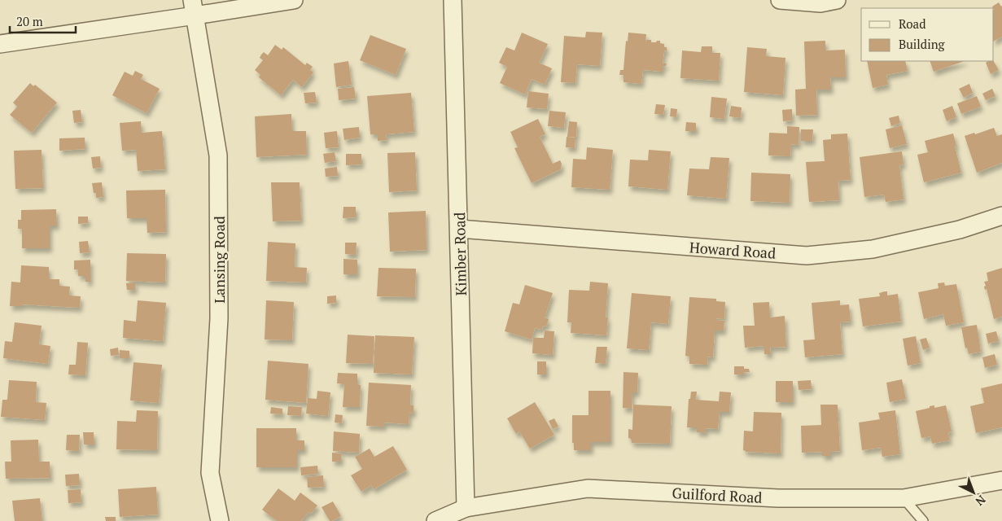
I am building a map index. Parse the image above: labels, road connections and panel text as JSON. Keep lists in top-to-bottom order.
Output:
{
  "streets": {
    "street": [
      "Howard Road",
      "Kimber Road",
      "Lansing Road",
      "Guilford Road"
    ]
  },
  "crossings": [
    ["Howard Road", "Kimber Road"],
    ["Kimber Road", "Guilford Road"]
  ],
  "legend": ["Road", "Building"],
  "scale_bar": "20 m",
  "north": "bottom right"
}
